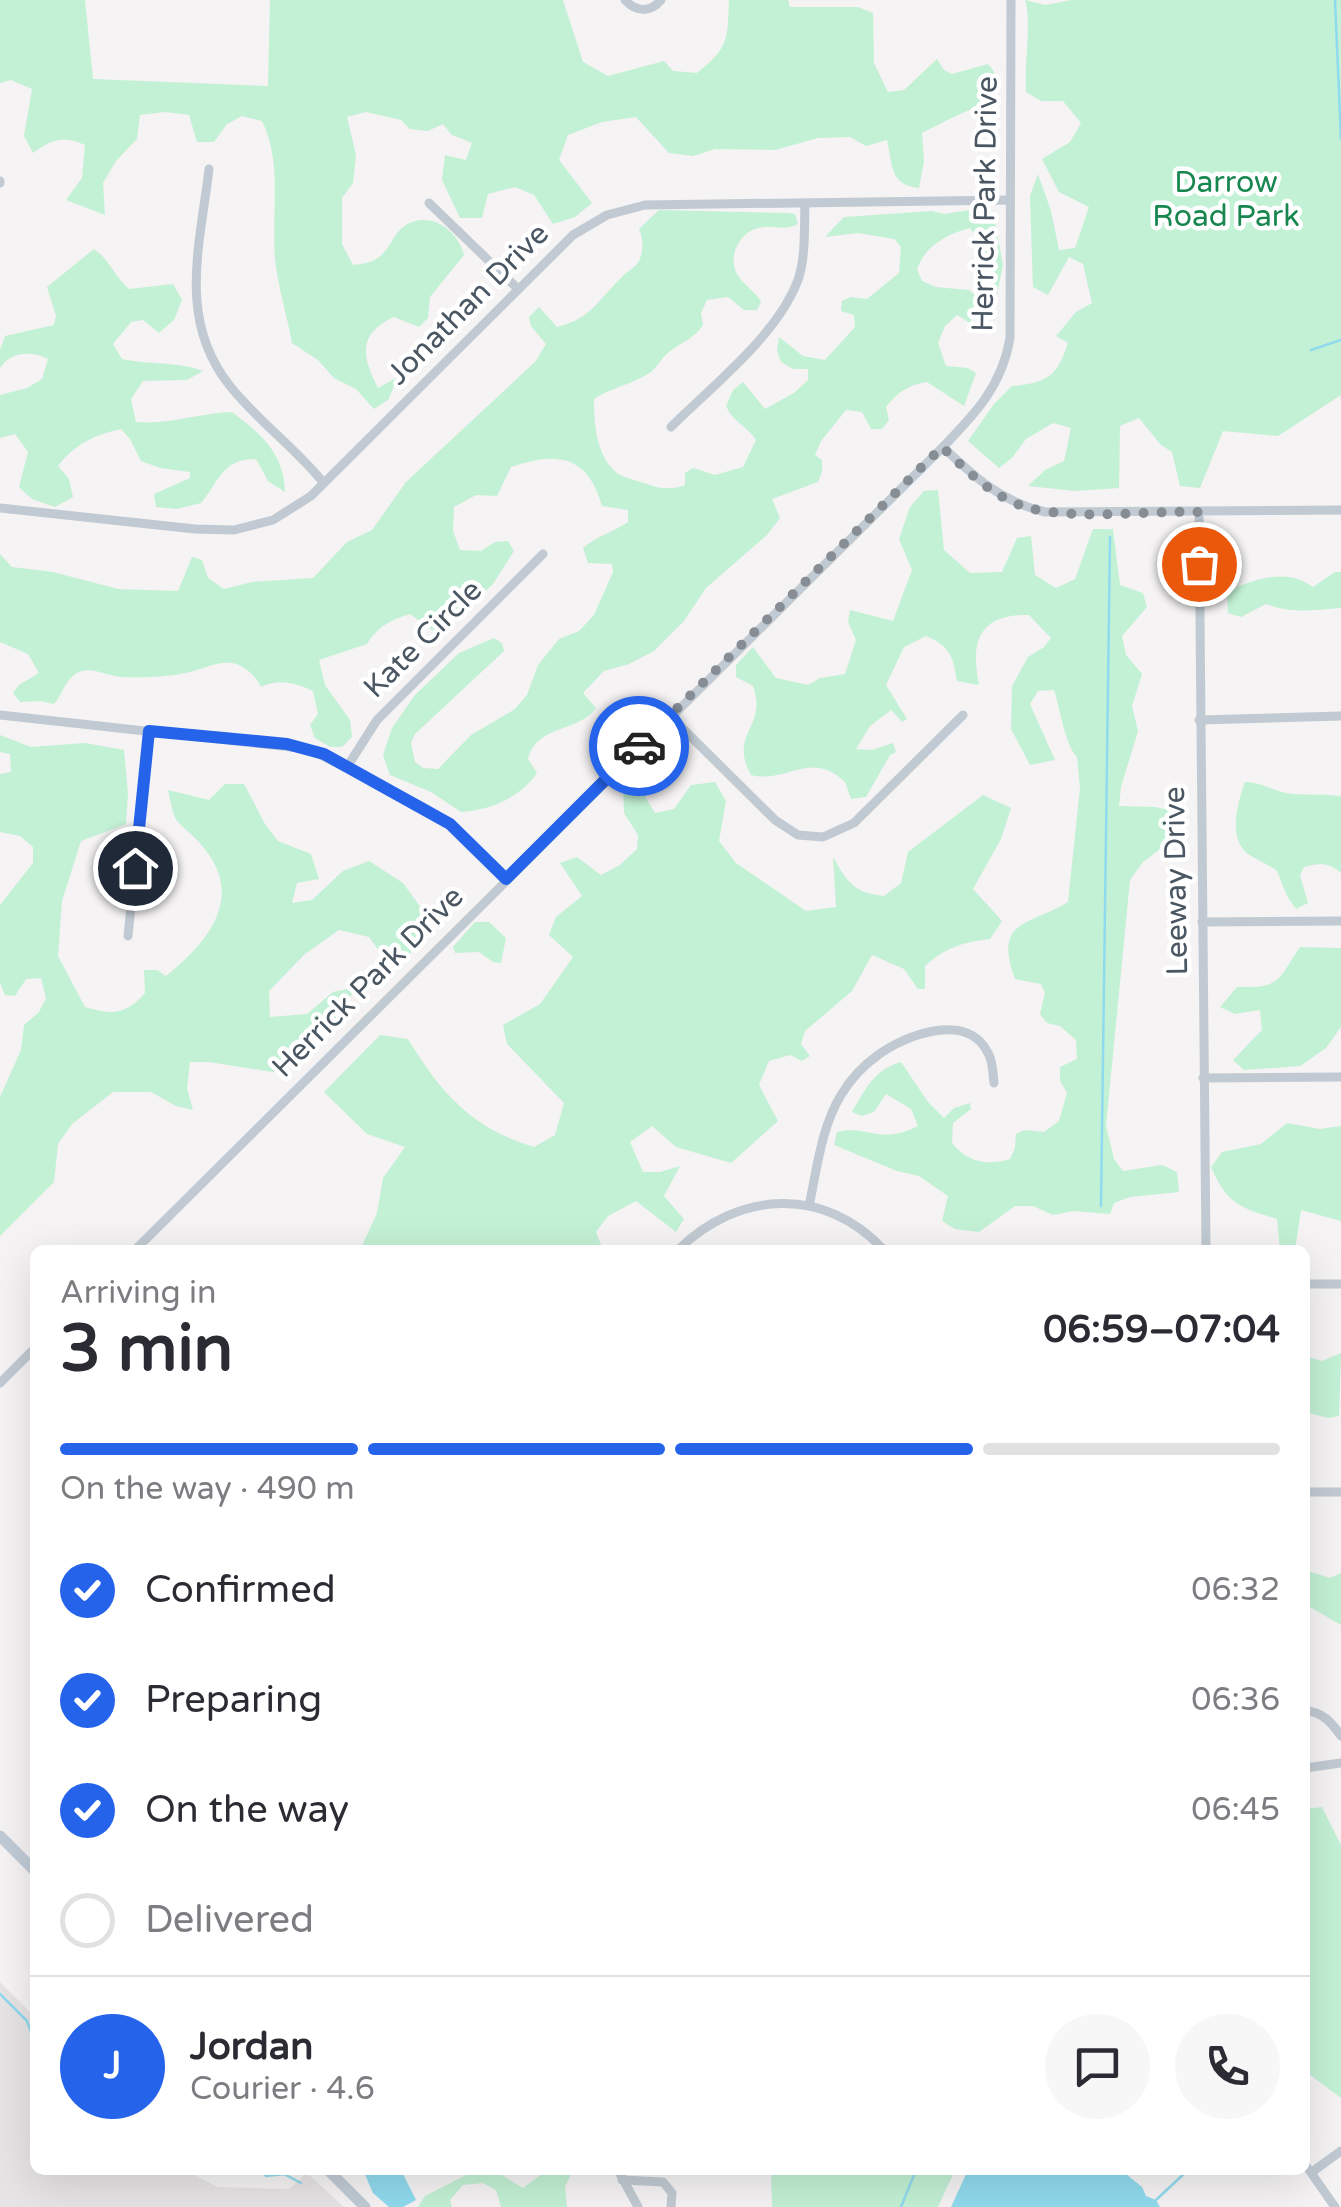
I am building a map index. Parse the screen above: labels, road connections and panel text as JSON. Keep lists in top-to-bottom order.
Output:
{
  "streets": {
    "street": [
      "Herrick Park Drive",
      "Jonathan Drive",
      "Kate Circle",
      "Leeway Drive"
    ]
  },
  "crossings": [
    ["Herrick Park Drive", "Jonathan Drive"]
  ],
  "parks": ["Darrow Road Park"],
  "page": {
    "heading": ["3 min", "Arriving in", "06:59–07:04"],
    "panel": ["Jordan", "Courier · 4.6"],
    "bar": "On the way · 490 m",
    "list": [
      ["Confirmed", "06:32"],
      ["Preparing", "06:36"],
      ["On the way", "06:45"],
      "Delivered"
    ],
    "round": "J"
  }
}
